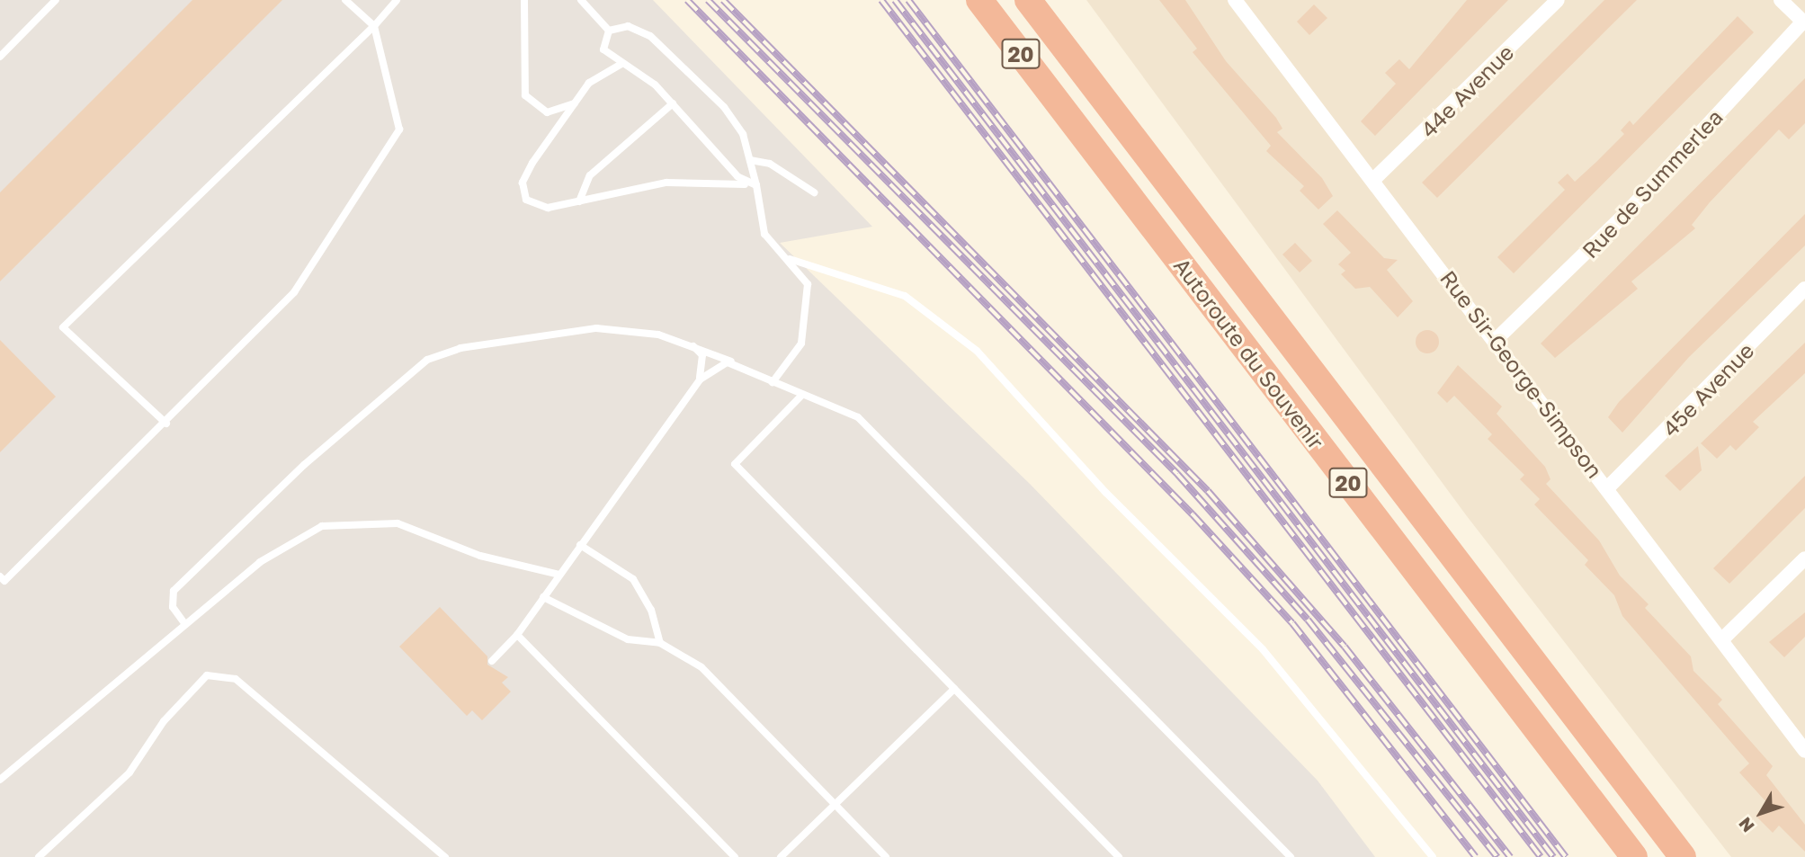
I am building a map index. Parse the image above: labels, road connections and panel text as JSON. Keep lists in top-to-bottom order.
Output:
{
  "streets": {
    "highway": ["20", "Autoroute du Souvenir"],
    "street": [
      "44e Avenue",
      "Rue de Summerlea",
      "Rue Sir-George-Simpson",
      "45e Avenue"
    ]
  },
  "crossings": [
    ["44e Avenue", "Rue Sir-George-Simpson"],
    ["Rue de Summerlea", "Rue Sir-George-Simpson"],
    ["Rue Sir-George-Simpson", "45e Avenue"]
  ],
  "north": "bottom left"
}
